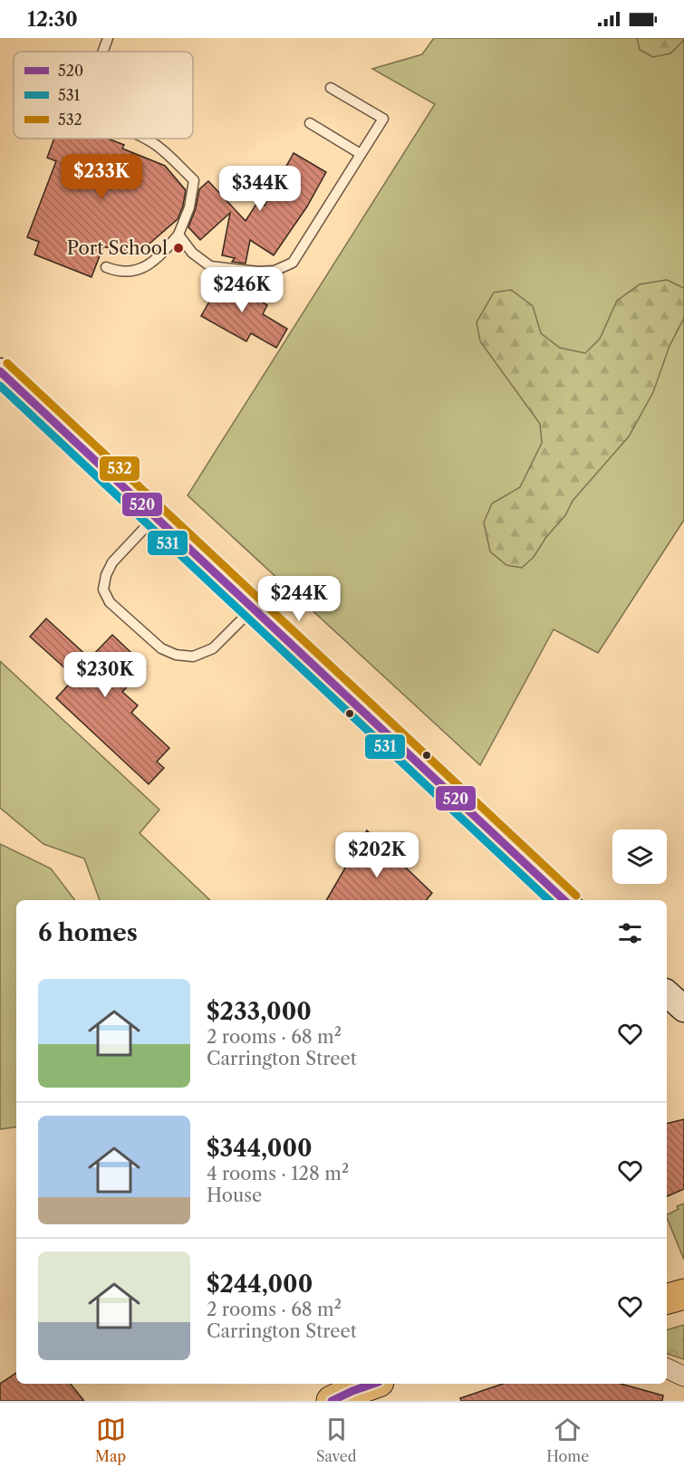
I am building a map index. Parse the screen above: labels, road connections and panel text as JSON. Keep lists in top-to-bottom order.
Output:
{
  "places": ["Port School"],
  "lines": ["transit line 532", "transit line 520", "transit line 531"],
  "legend": ["520", "531", "532"],
  "page": {
    "status": "12:30",
    "price": [
      "$233K",
      "$344K",
      "$246K",
      "$244K",
      "$230K",
      "$202K"
    ],
    "heading": "6 homes",
    "list": [
      {
        "name": "$233,000",
        "note": "2 rooms · 68 m² · Carrington Street"
      },
      {
        "name": "$344,000",
        "note": "4 rooms · 128 m² · House"
      },
      {
        "name": "$244,000",
        "note": "2 rooms · 68 m² · Carrington Street"
      }
    ],
    "tabs": ["Map", "Saved", "Home"]
  }
}
